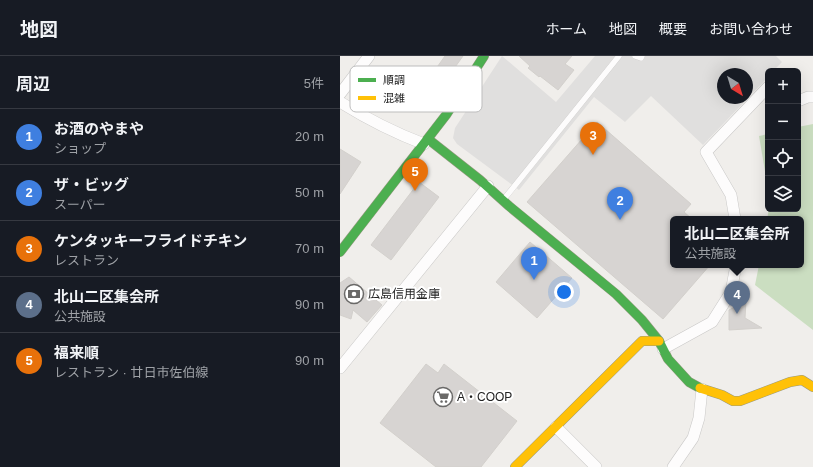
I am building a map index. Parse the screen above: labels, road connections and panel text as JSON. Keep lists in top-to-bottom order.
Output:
{
  "places": {
    "bank": ["広島信用金庫"],
    "supermarket": ["A・COOP"]
  },
  "legend": ["順調", "混雑"],
  "north": "bottom right",
  "page": {
    "header": "地図",
    "nav": [
      "ホーム",
      "地図",
      "概要",
      "お問い合わせ"
    ],
    "heading": ["周辺", "5件"],
    "map_buttons": ["+", "−"],
    "list": [
      {
        "mark": "1",
        "name": "お酒のやまや",
        "note": "ショップ",
        "value": "20 m"
      },
      {
        "mark": "2",
        "name": "ザ・ビッグ",
        "note": "スーパー",
        "value": "50 m"
      },
      {
        "mark": "3",
        "name": "ケンタッキーフライドチキン",
        "note": "レストラン",
        "value": "70 m"
      },
      {
        "mark": "4",
        "name": "北山二区集会所",
        "note": "公共施設",
        "value": "90 m"
      },
      {
        "mark": "5",
        "name": "福来順",
        "note": "レストラン · 廿日市佐伯線",
        "value": "90 m"
      }
    ],
    "pins": [
      "3",
      "5",
      "2",
      "1",
      "4"
    ],
    "popup": ["北山二区集会所", "公共施設"]
  }
}
